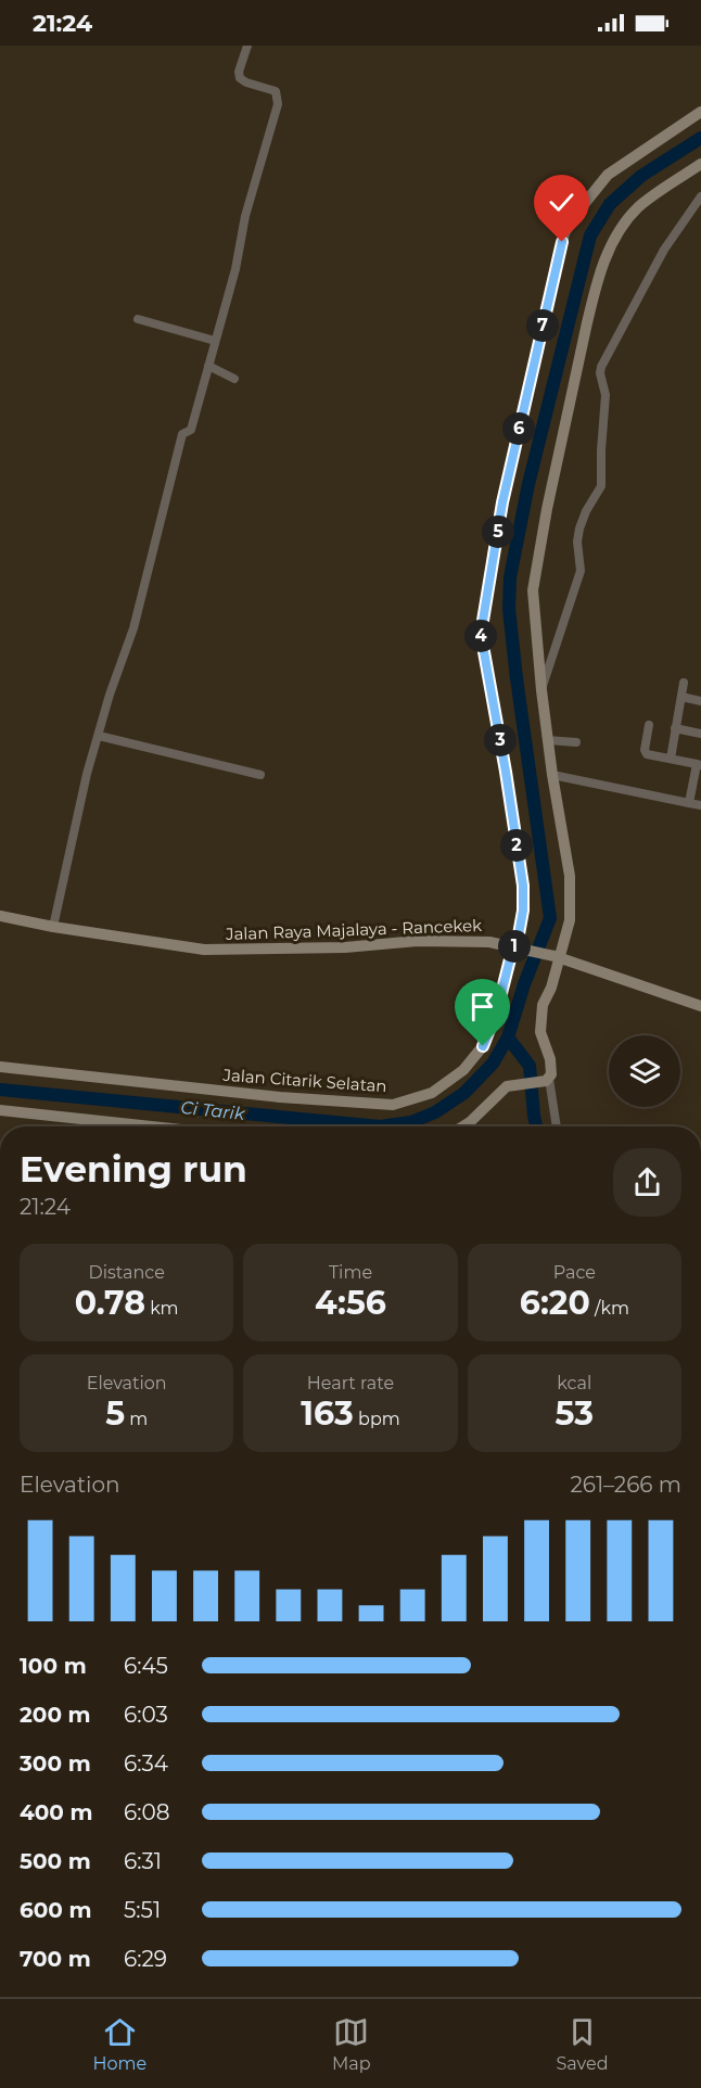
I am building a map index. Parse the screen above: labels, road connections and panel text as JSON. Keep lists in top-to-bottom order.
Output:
{
  "streets": {
    "street": ["Jalan Raya Majalaya - Rancekek", "Jalan Citarik Selatan"]
  },
  "crossings": [
    ["Jalan Raya Majalaya - Rancekek", "Jalan Citarik Selatan"]
  ],
  "water": ["Ci Tarik"],
  "page": {
    "status": "21:24",
    "pins": [
      "7",
      "6",
      "5",
      "4",
      "3",
      "2",
      "1"
    ],
    "heading": ["Evening run", "21:24"],
    "stats": [
      ["Distance", "0.78 km"],
      ["Time", "4:56"],
      ["Pace", "6:20 /km"],
      ["Elevation", "5 m"],
      ["Heart rate", "163 bpm"],
      ["kcal", "53"]
    ],
    "chart": ["Elevation", "261–266 m"],
    "list": [
      {
        "name": "100 m",
        "note": "6:45"
      },
      {
        "name": "200 m",
        "note": "6:03"
      },
      {
        "name": "300 m",
        "note": "6:34"
      },
      {
        "name": "400 m",
        "note": "6:08"
      },
      {
        "name": "500 m",
        "note": "6:31"
      },
      {
        "name": "600 m",
        "note": "5:51"
      },
      {
        "name": "700 m",
        "note": "6:29"
      }
    ],
    "tabs": ["Home", "Map", "Saved"]
  }
}
